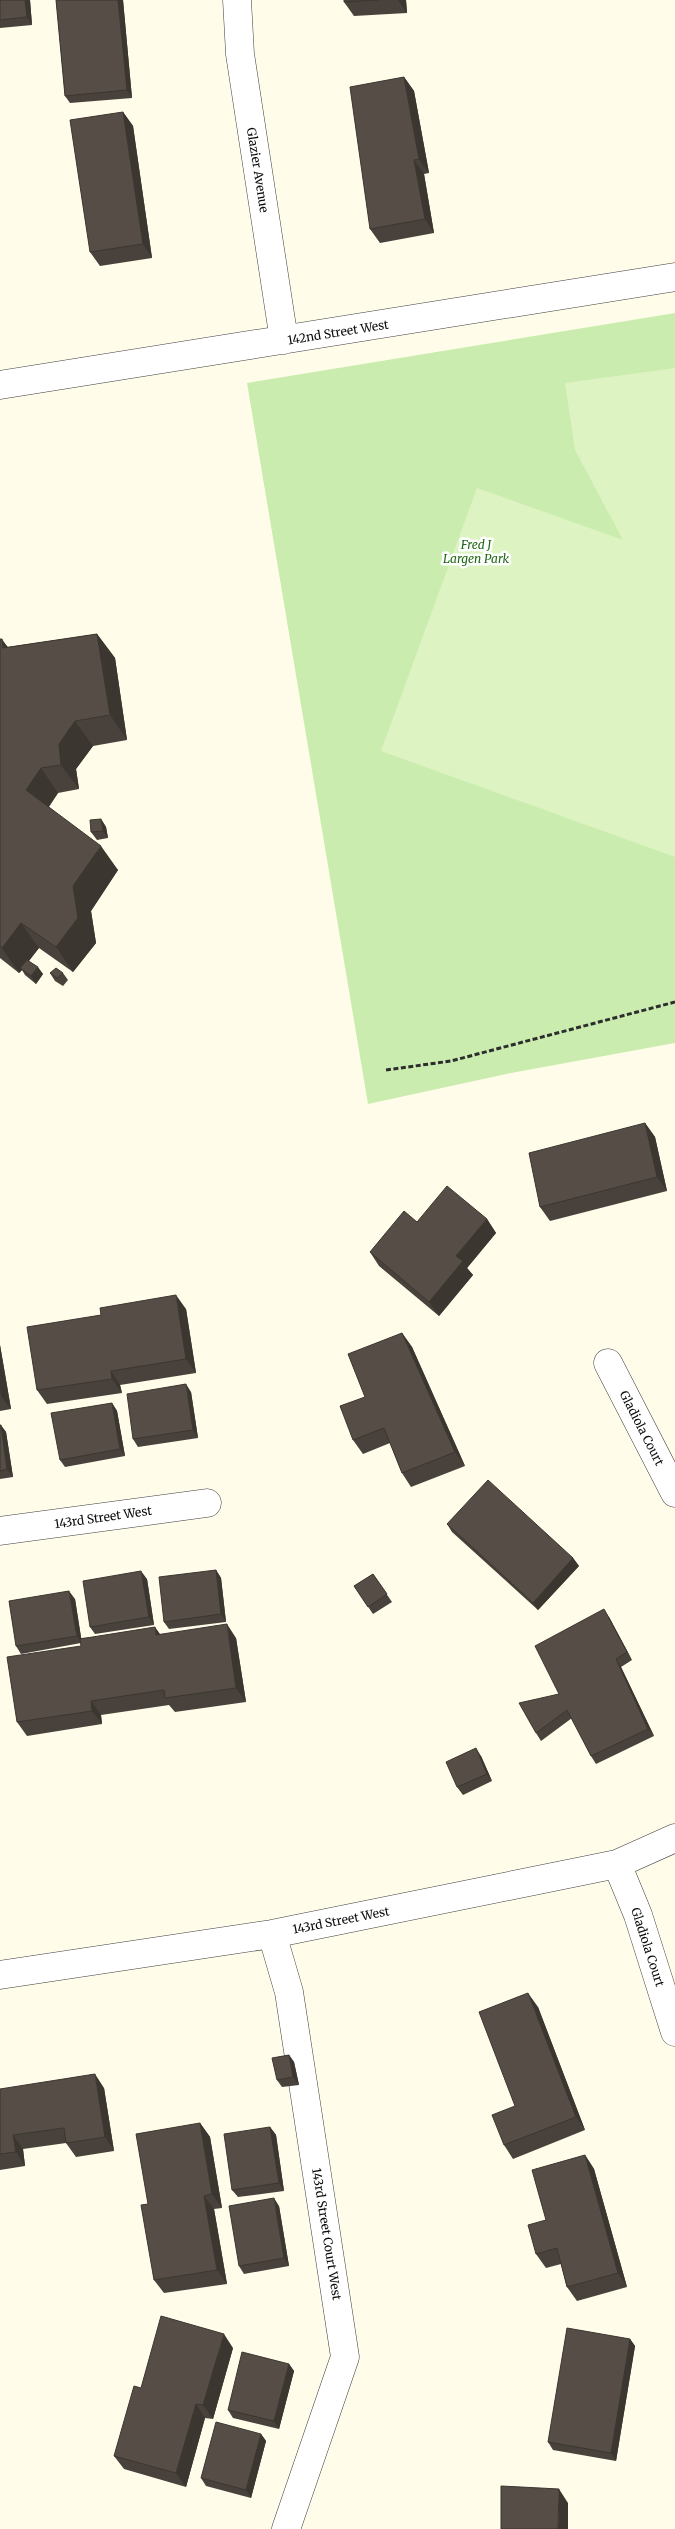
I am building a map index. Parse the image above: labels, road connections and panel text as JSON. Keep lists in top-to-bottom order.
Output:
{
  "streets": {
    "street": [
      "Glazier Avenue",
      "142nd Street West",
      "Gladiola Court",
      "143rd Street West",
      "143rd Street Court West"
    ]
  },
  "crossings": [
    ["Glazier Avenue", "142nd Street West"],
    ["Gladiola Court", "143rd Street West"],
    ["143rd Street West", "143rd Street Court West"]
  ],
  "parks": ["Fred J Largen Park"]
}
